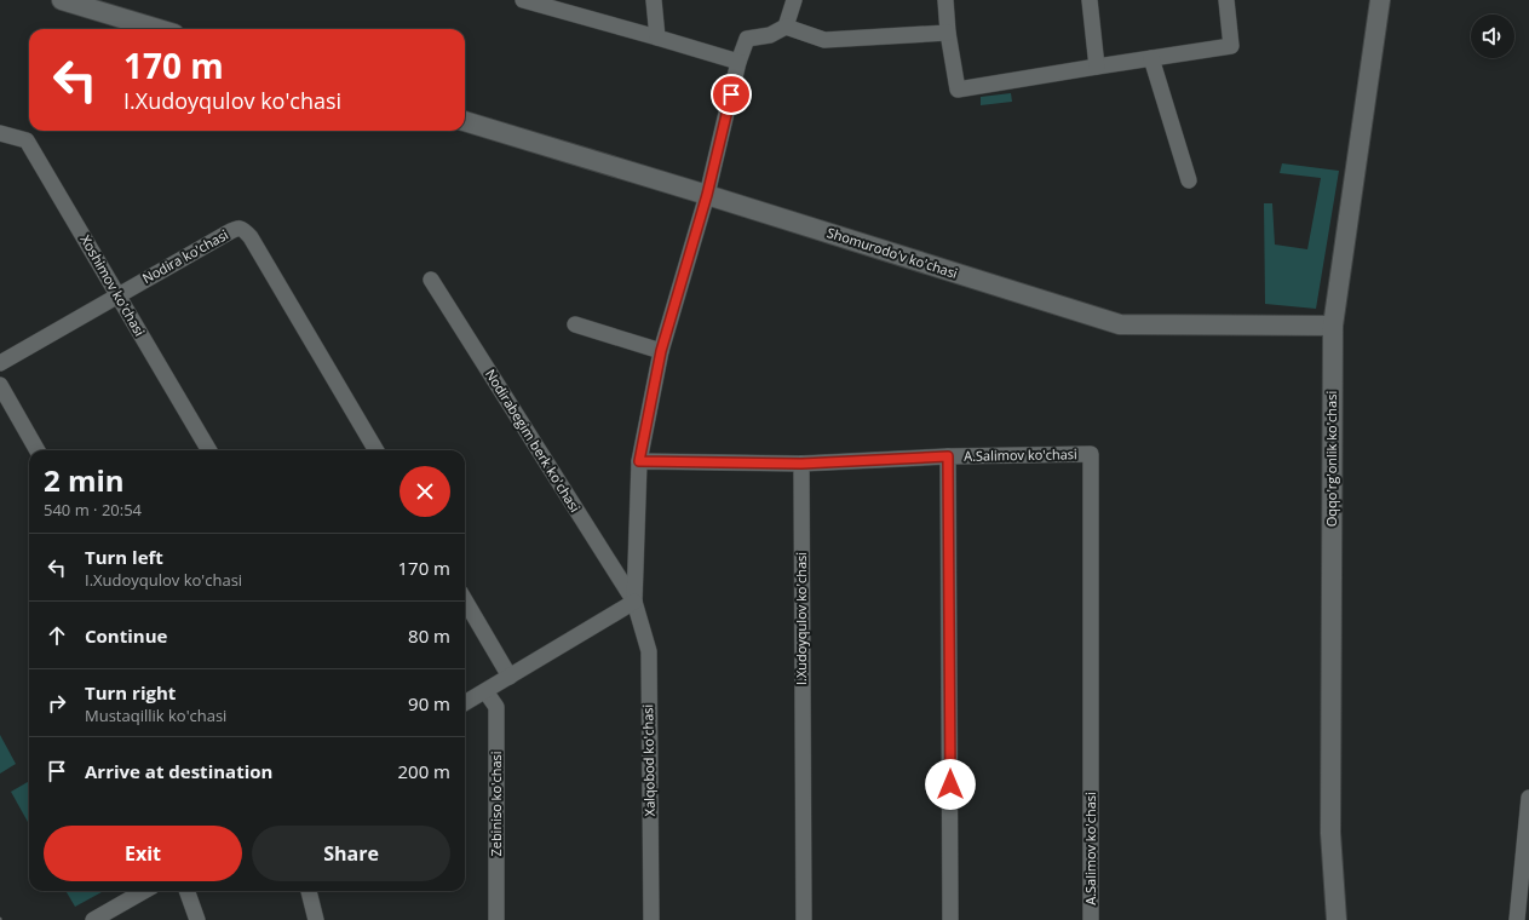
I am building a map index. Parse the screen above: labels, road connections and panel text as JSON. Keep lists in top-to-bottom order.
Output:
{
  "streets": {
    "street": [
      "Shomurodo'v ko'chasi",
      "Nodira ko'chasi",
      "Xoshimov ko'chasi",
      "Nodirabegim berk ko'chasi",
      "A.Salimov ko'chasi",
      "Oqqo'rg'onlik ko'chasi",
      "I.Xudoyqulov ko'chasi",
      "Xalqobod ko'chasi",
      "Zebiniso ko'chasi"
    ]
  },
  "crossings": [
    ["Shomurodo'v ko'chasi", "Oqqo'rg'onlik ko'chasi"],
    ["Nodira ko'chasi", "Xoshimov ko'chasi"],
    ["Nodirabegim berk ko'chasi", "Xalqobod ko'chasi"]
  ],
  "page": {
    "turn": ["170 m", "I.Xudoyqulov ko'chasi"],
    "heading": ["2 min", "540 m · 20:54"],
    "list": [
      {
        "name": "Turn left",
        "note": "I.Xudoyqulov ko'chasi",
        "value": "170 m"
      },
      {
        "name": "Continue",
        "value": "80 m"
      },
      {
        "name": "Turn right",
        "note": "Mustaqillik ko'chasi",
        "value": "90 m"
      },
      {
        "name": "Arrive at destination",
        "value": "200 m"
      }
    ],
    "buttons": ["Exit", "Share"]
  }
}
